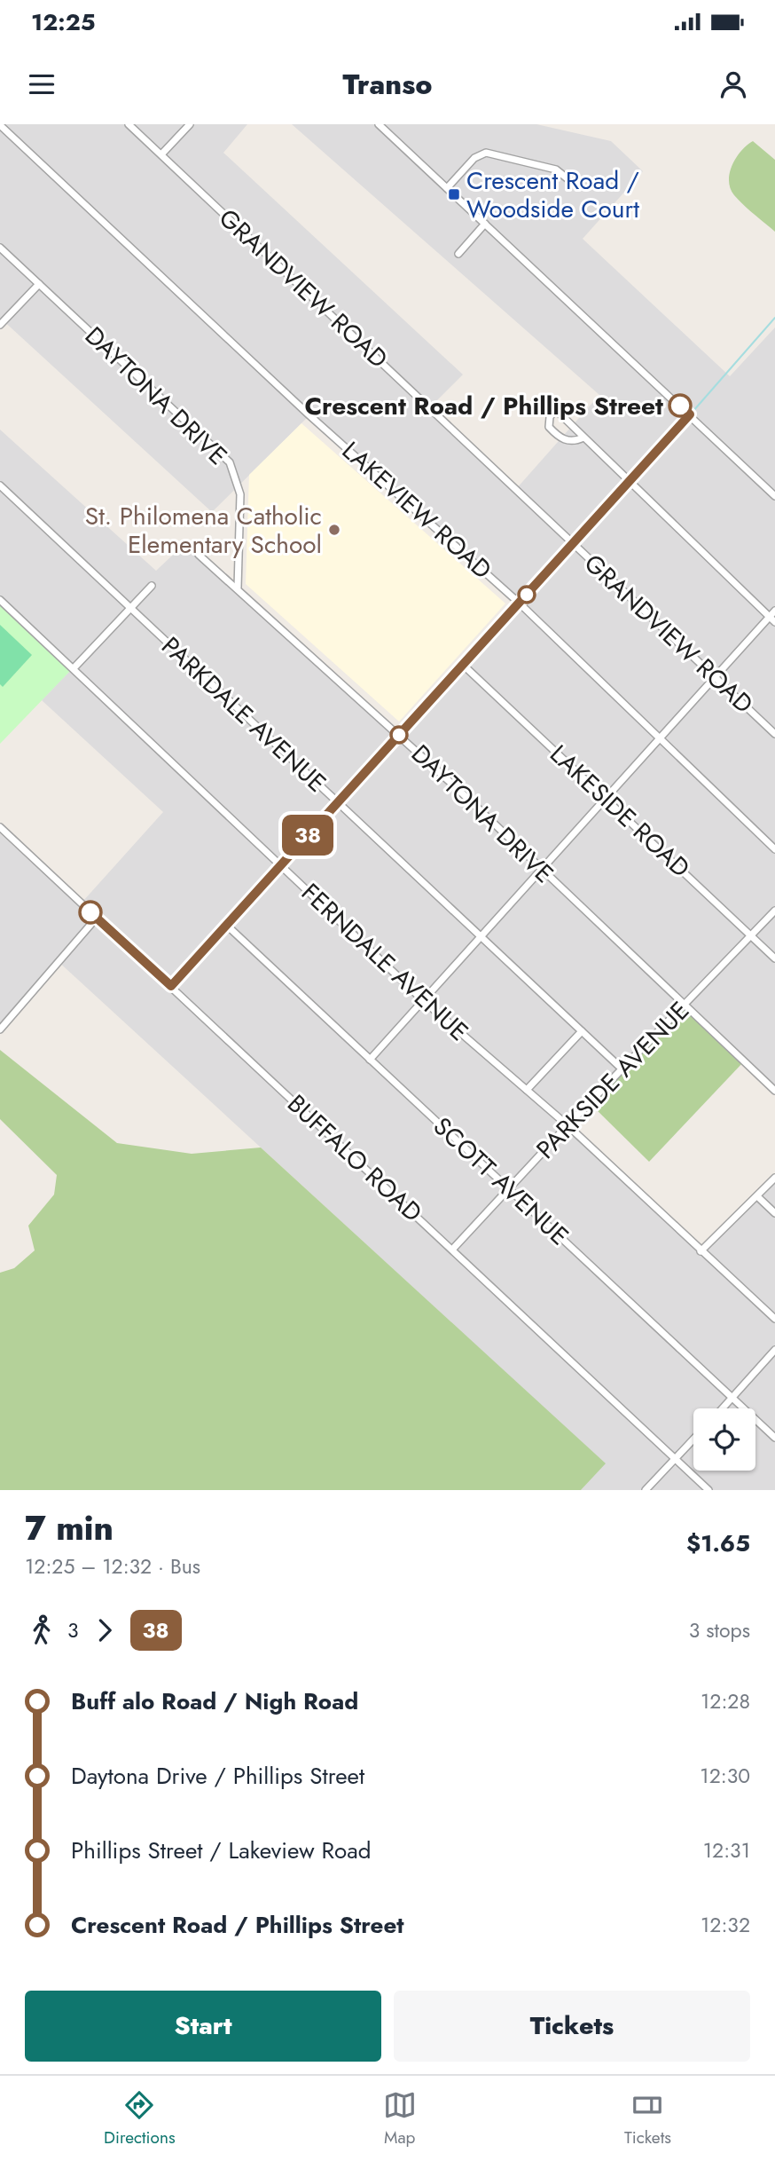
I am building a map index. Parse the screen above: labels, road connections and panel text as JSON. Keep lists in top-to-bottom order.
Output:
{
  "streets": {
    "street": [
      "GRANDVIEW ROAD",
      "DAYTONA DRIVE",
      "LAKEVIEW ROAD",
      "PARKDALE AVENUE",
      "LAKESIDE ROAD",
      "FERNDALE AVENUE",
      "PARKSIDE AVENUE",
      "BUFFALO ROAD",
      "SCOTT AVENUE"
    ]
  },
  "crossings": [
    ["DAYTONA DRIVE", "PARKSIDE AVENUE"],
    ["PARKDALE AVENUE", "PARKSIDE AVENUE"],
    ["LAKESIDE ROAD", "PARKSIDE AVENUE"],
    ["FERNDALE AVENUE", "PARKSIDE AVENUE"],
    ["PARKSIDE AVENUE", "BUFFALO ROAD"],
    ["PARKSIDE AVENUE", "SCOTT AVENUE"]
  ],
  "places": {
    "transit": ["Crescent Road / Woodside Court"],
    "other": ["Crescent Road / Phillips Street", "St. Philomena Catholic Elementary School"]
  },
  "lines": ["bus line 38"],
  "page": {
    "status": "12:25",
    "header": "Transo",
    "on_map": "38",
    "heading": ["7 min", "12:25 – 12:32 · Bus", "$1.65"],
    "legs": ["3", "38", "3 stops"],
    "list": [
      {
        "name": "Buff alo Road / Nigh Road",
        "value": "12:28"
      },
      {
        "name": "Daytona Drive / Phillips Street",
        "value": "12:30"
      },
      {
        "name": "Phillips Street / Lakeview Road",
        "value": "12:31"
      },
      {
        "name": "Crescent Road / Phillips Street",
        "value": "12:32"
      }
    ],
    "buttons": ["Start", "Tickets"],
    "tabs": ["Directions", "Map", "Tickets"]
  }
}
